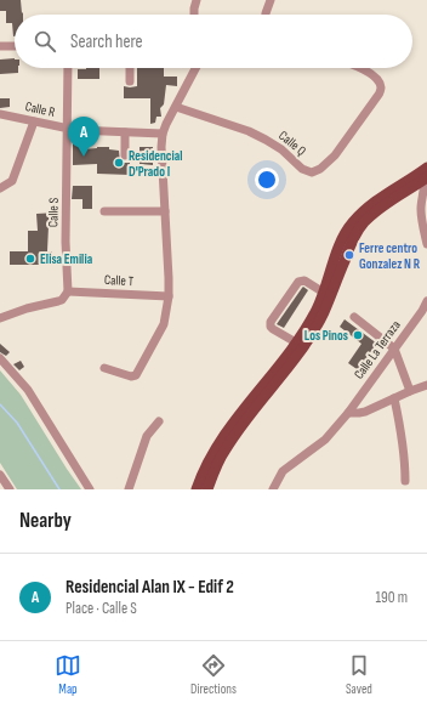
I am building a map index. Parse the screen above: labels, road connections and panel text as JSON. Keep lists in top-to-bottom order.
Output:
{
  "streets": {
    "street": [
      "Calle R",
      "Calle Q",
      "Calle S",
      "Calle T",
      "Calle La Terraza"
    ]
  },
  "crossings": [
    ["Calle R", "Calle S"],
    ["Calle S", "Calle T"]
  ],
  "places": [
    "Residencial D'Prado I",
    "Ferre centro Gonzalez N R",
    "Elisa Emilia",
    "Los Pinos"
  ],
  "page": {
    "search": "Search here",
    "pins": "A",
    "heading": "Nearby",
    "list": [
      {
        "mark": "A",
        "name": "Residencial Alan IX - Edif 2",
        "note": "Place · Calle S",
        "value": "190 m"
      }
    ],
    "nav": ["Map", "Directions", "Saved"]
  }
}
